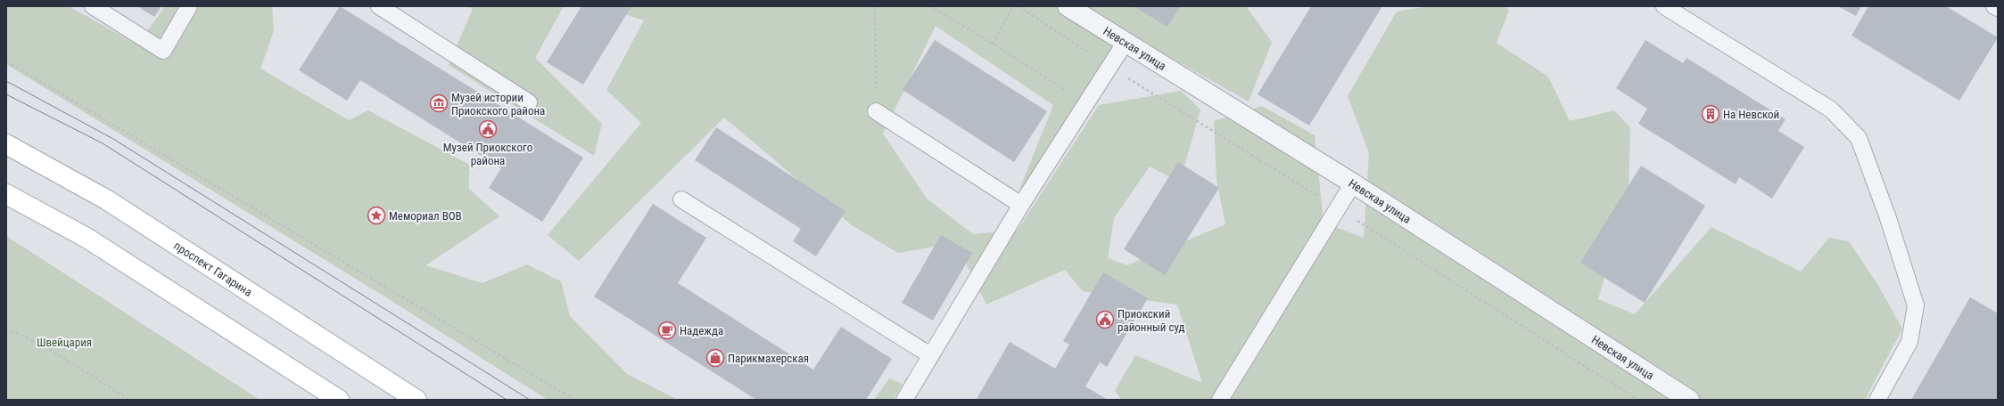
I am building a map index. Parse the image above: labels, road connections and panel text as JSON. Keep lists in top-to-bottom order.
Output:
{
  "streets": {
    "main road": ["проспект Гагарина"],
    "street": ["Невская улица"]
  },
  "parks": ["Швейцария"],
  "places": {
    "museum": ["Музей истории Приокского района"],
    "building": ["На Невской"],
    "public building": ["Музей Приокского района", "Приокский районный суд"],
    "place": ["Мемориал ВОВ"],
    "cafe": ["Надежда"],
    "shop": ["Парикмахерская"]
  }
}
